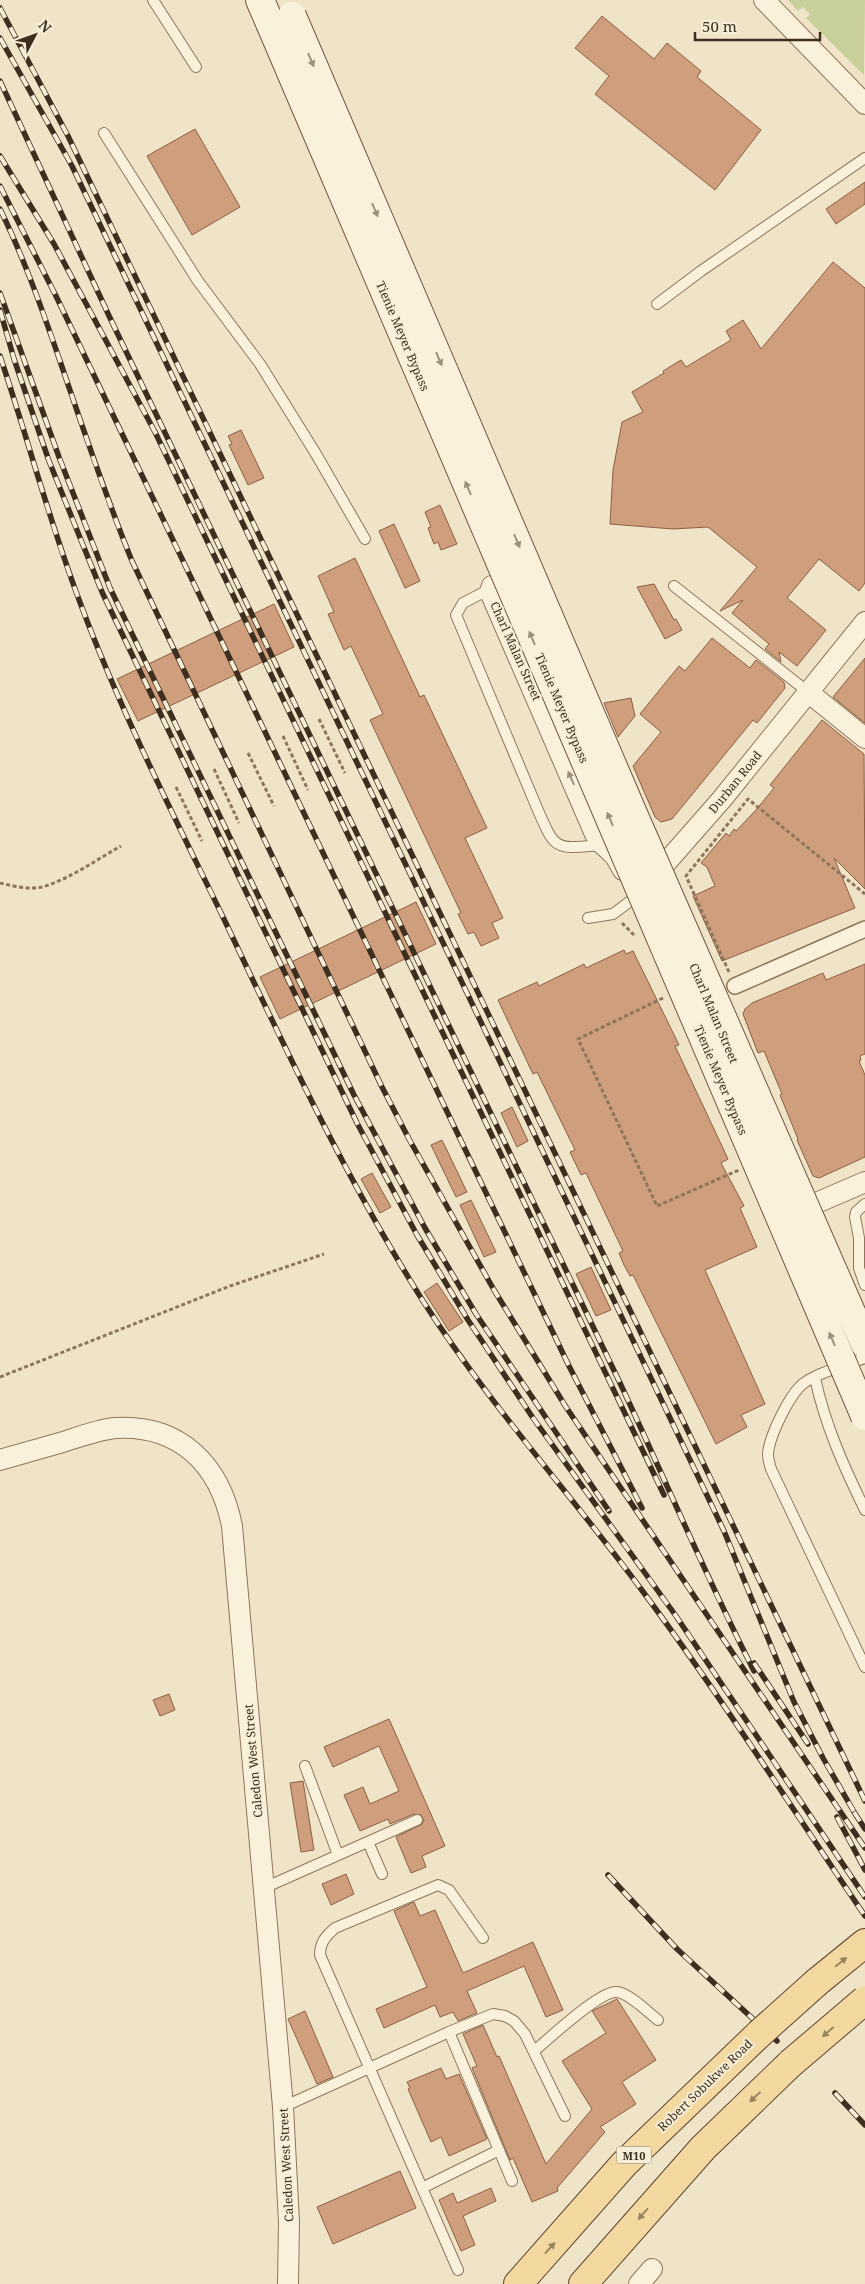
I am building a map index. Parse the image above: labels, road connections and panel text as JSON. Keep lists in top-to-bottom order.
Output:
{
  "streets": {
    "main road": ["Tienie Meyer Bypass", "Robert Sobukwe Road", "M10"],
    "street": ["Charl Malan Street", "Durban Road", "Caledon West Street"]
  },
  "crossings": [
    ["Charl Malan Street", "Durban Road"]
  ],
  "scale_bar": "50 m",
  "north": "top right"
}
